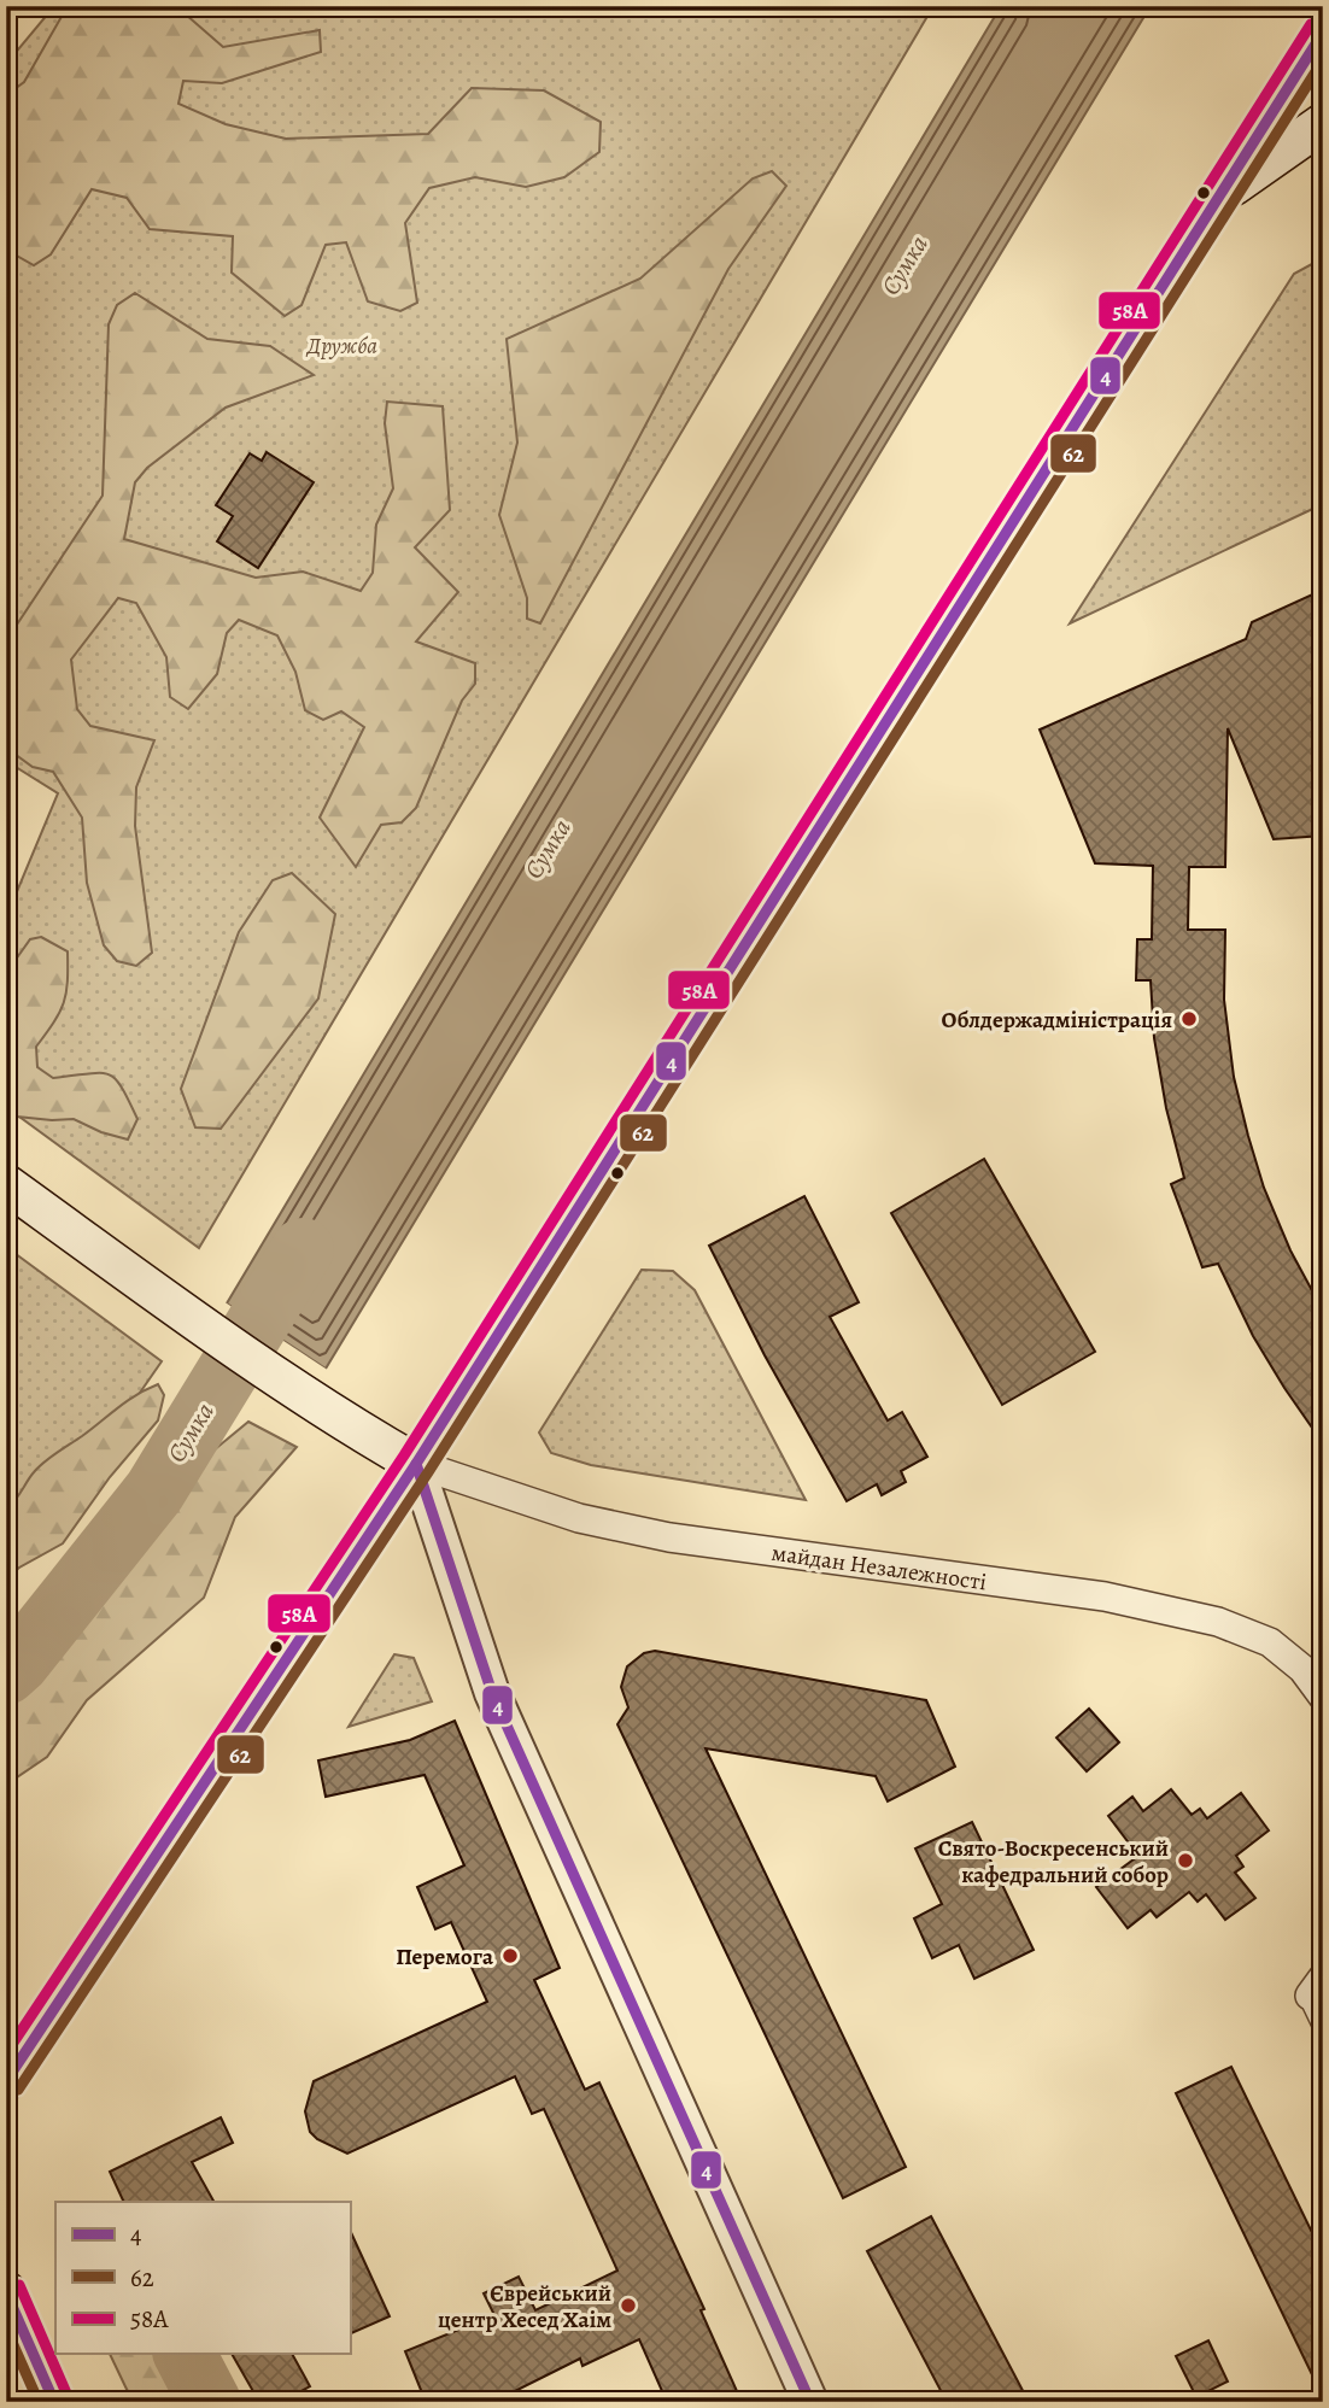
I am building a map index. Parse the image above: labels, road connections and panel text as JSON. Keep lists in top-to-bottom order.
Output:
{
  "streets": {
    "street": ["майдан Незалежності"]
  },
  "water": ["Сумка"],
  "parks": ["Дружба"],
  "places": [
    "Облдержадміністрація",
    "Свято-Воскресенський кафедральний собор",
    "Перемога",
    "Єврейський центр Хесед Хаім"
  ],
  "lines": ["transit line 58А", "transit line 4", "transit line 62"],
  "legend": ["4", "62", "58А"]
}
